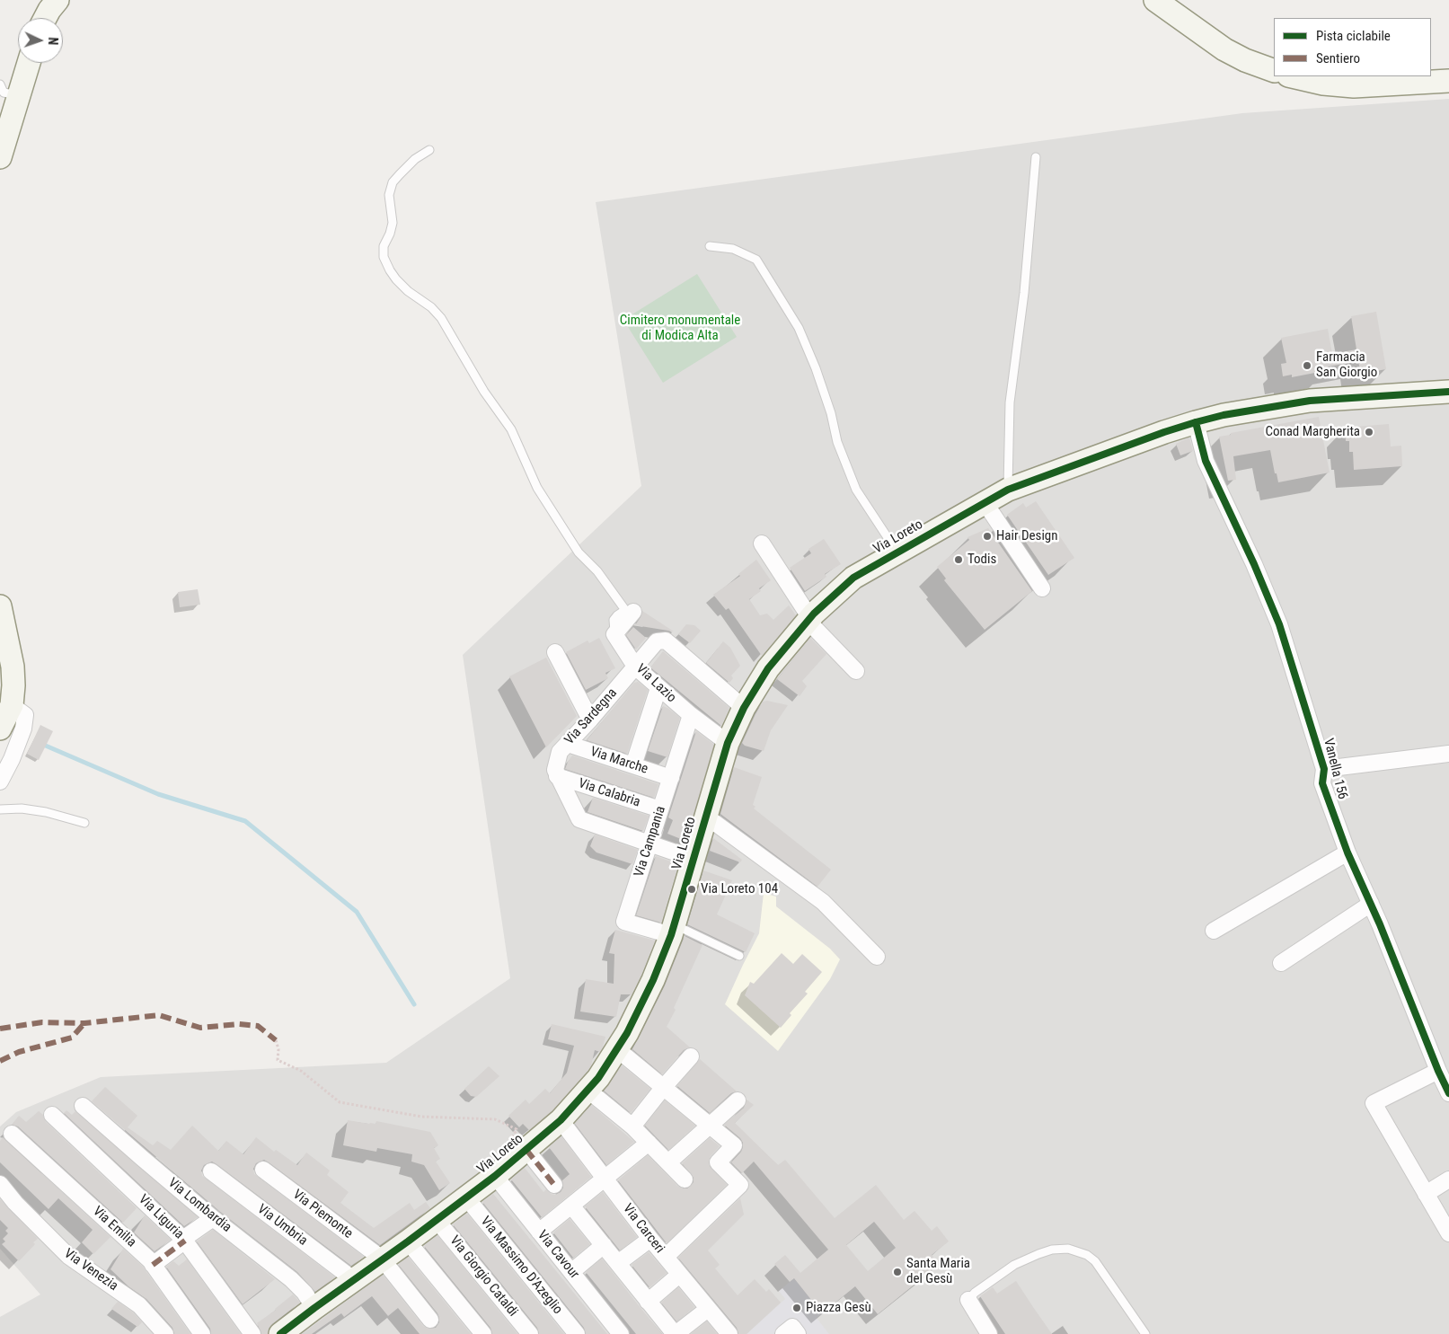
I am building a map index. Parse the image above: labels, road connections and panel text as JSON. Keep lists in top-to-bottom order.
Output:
{
  "streets": {
    "street": [
      "Via Loreto",
      "Via Lazio",
      "Via Sardegna",
      "Via Marche",
      "Vanella 156",
      "Via Calabria",
      "Via Campania",
      "Via Lombardia",
      "Via Piemonte",
      "Via Liguria",
      "Via Umbria",
      "Via Emilia",
      "Via Carceri",
      "Via Cavour",
      "Via Massimo D'Azeglio",
      "Via Venezia",
      "Via Giorgio Cataldi"
    ]
  },
  "crossings": [
    ["Via Loreto", "Via Lazio"],
    ["Via Loreto", "Via Sardegna"],
    ["Via Loreto", "Vanella 156"],
    ["Via Loreto", "Via Campania"],
    ["Via Loreto", "Via Lombardia"],
    ["Via Loreto", "Via Piemonte"],
    ["Via Loreto", "Via Umbria"],
    ["Via Loreto", "Via Carceri"],
    ["Via Loreto", "Via Cavour"],
    ["Via Loreto", "Via Massimo D'Azeglio"],
    ["Via Loreto", "Via Giorgio Cataldi"],
    ["Via Lazio", "Via Sardegna"],
    ["Via Lazio", "Via Campania"],
    ["Via Sardegna", "Via Marche"],
    ["Via Sardegna", "Via Calabria"],
    ["Via Marche", "Via Campania"],
    ["Via Calabria", "Via Campania"]
  ],
  "parks": ["Cimitero monumentale di Modica Alta"],
  "places": [
    "Farmacia San Giorgio",
    "Conad Margherita",
    "Hair Design",
    "Todis",
    "Via Loreto 104",
    "Santa Maria del Gesù",
    "Piazza Gesù"
  ],
  "legend": ["Pista ciclabile", "Sentiero"],
  "north": "right"
}
